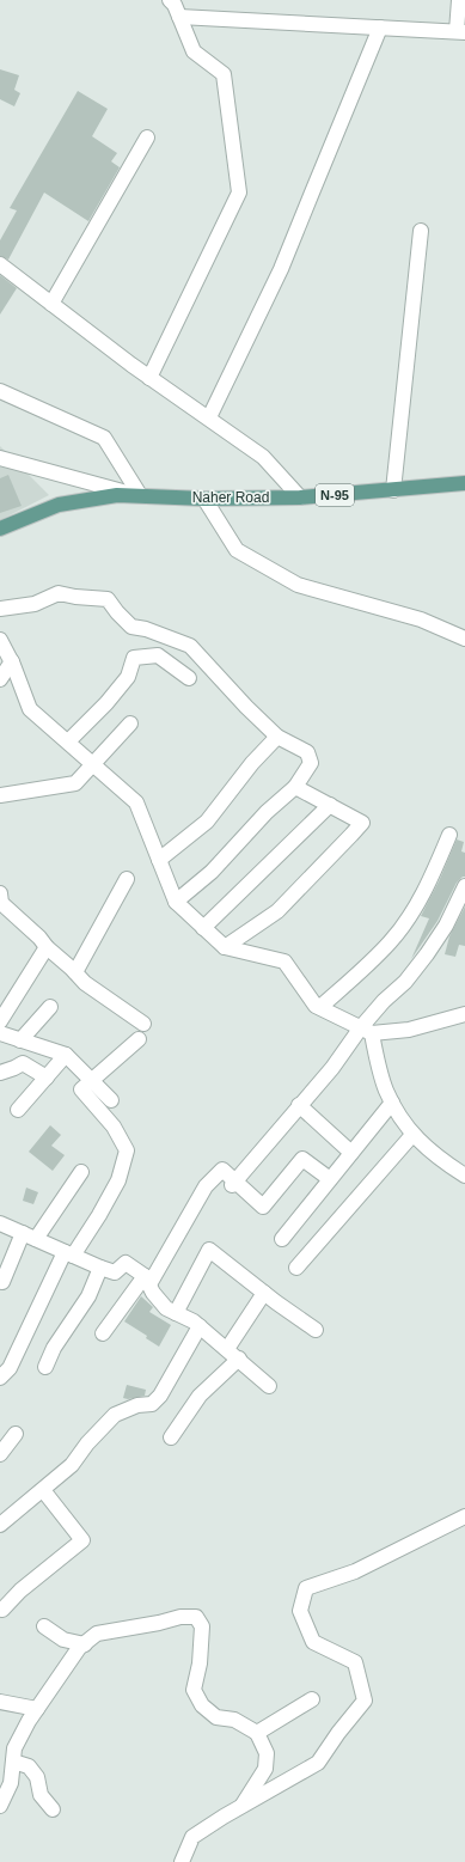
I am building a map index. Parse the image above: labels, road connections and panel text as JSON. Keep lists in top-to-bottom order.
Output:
{
  "streets": {
    "main road": ["N-95", "Naher Road"]
  }
}
